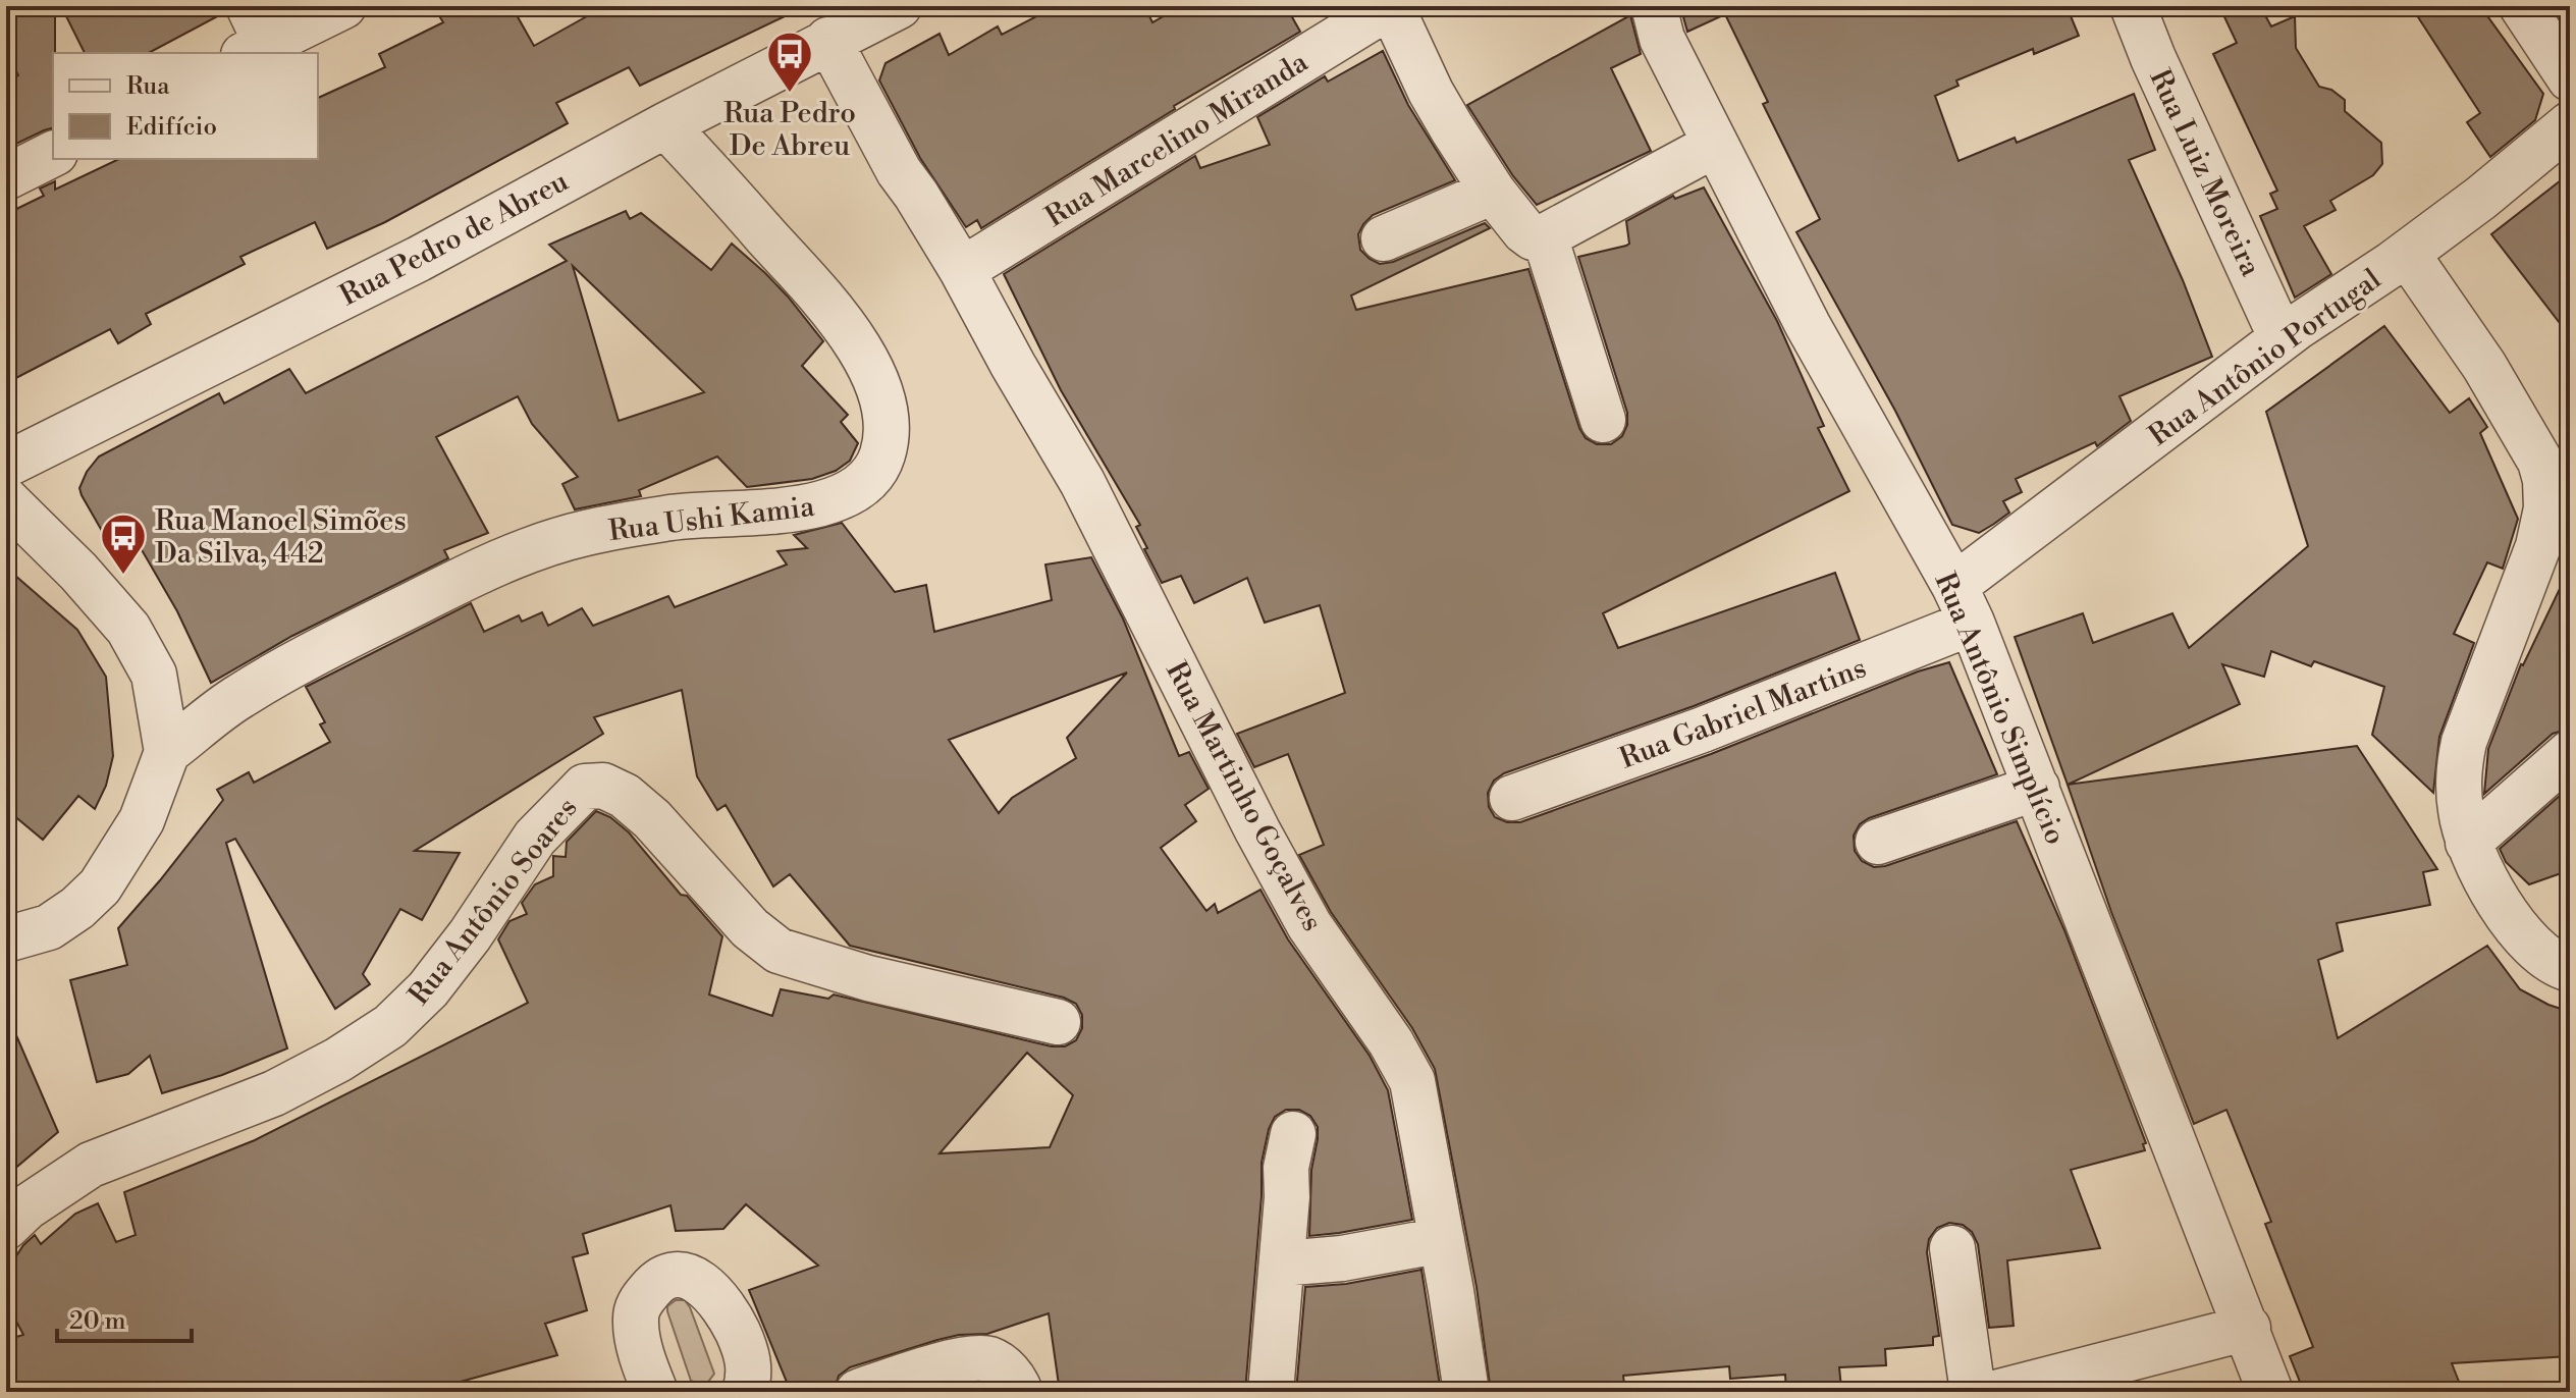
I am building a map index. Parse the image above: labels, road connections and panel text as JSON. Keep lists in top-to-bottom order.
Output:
{
  "streets": {
    "street": [
      "Rua Marcelino Miranda",
      "Rua Luiz Moreira",
      "Rua Pedro de Abreu",
      "Rua Antônio Portugal",
      "Rua Ushi Kamia",
      "Rua Antônio Simplício",
      "Rua Gabriel Martins",
      "Rua Martinho Goçalves",
      "Rua Antônio Soares"
    ]
  },
  "crossings": [
    ["Rua Marcelino Miranda", "Rua Martinho Goçalves"],
    ["Rua Luiz Moreira", "Rua Antônio Portugal"],
    ["Rua Pedro de Abreu", "Rua Ushi Kamia"],
    ["Rua Antônio Portugal", "Rua Antônio Simplício"],
    ["Rua Antônio Portugal", "Rua Gabriel Martins"],
    ["Rua Antônio Simplício", "Rua Gabriel Martins"]
  ],
  "places": {
    "bus stop": ["Rua Pedro De Abreu", "Rua Manoel Simões Da Silva, 442"]
  },
  "legend": ["Rua", "Edifício"],
  "scale_bar": "20 m"
}
